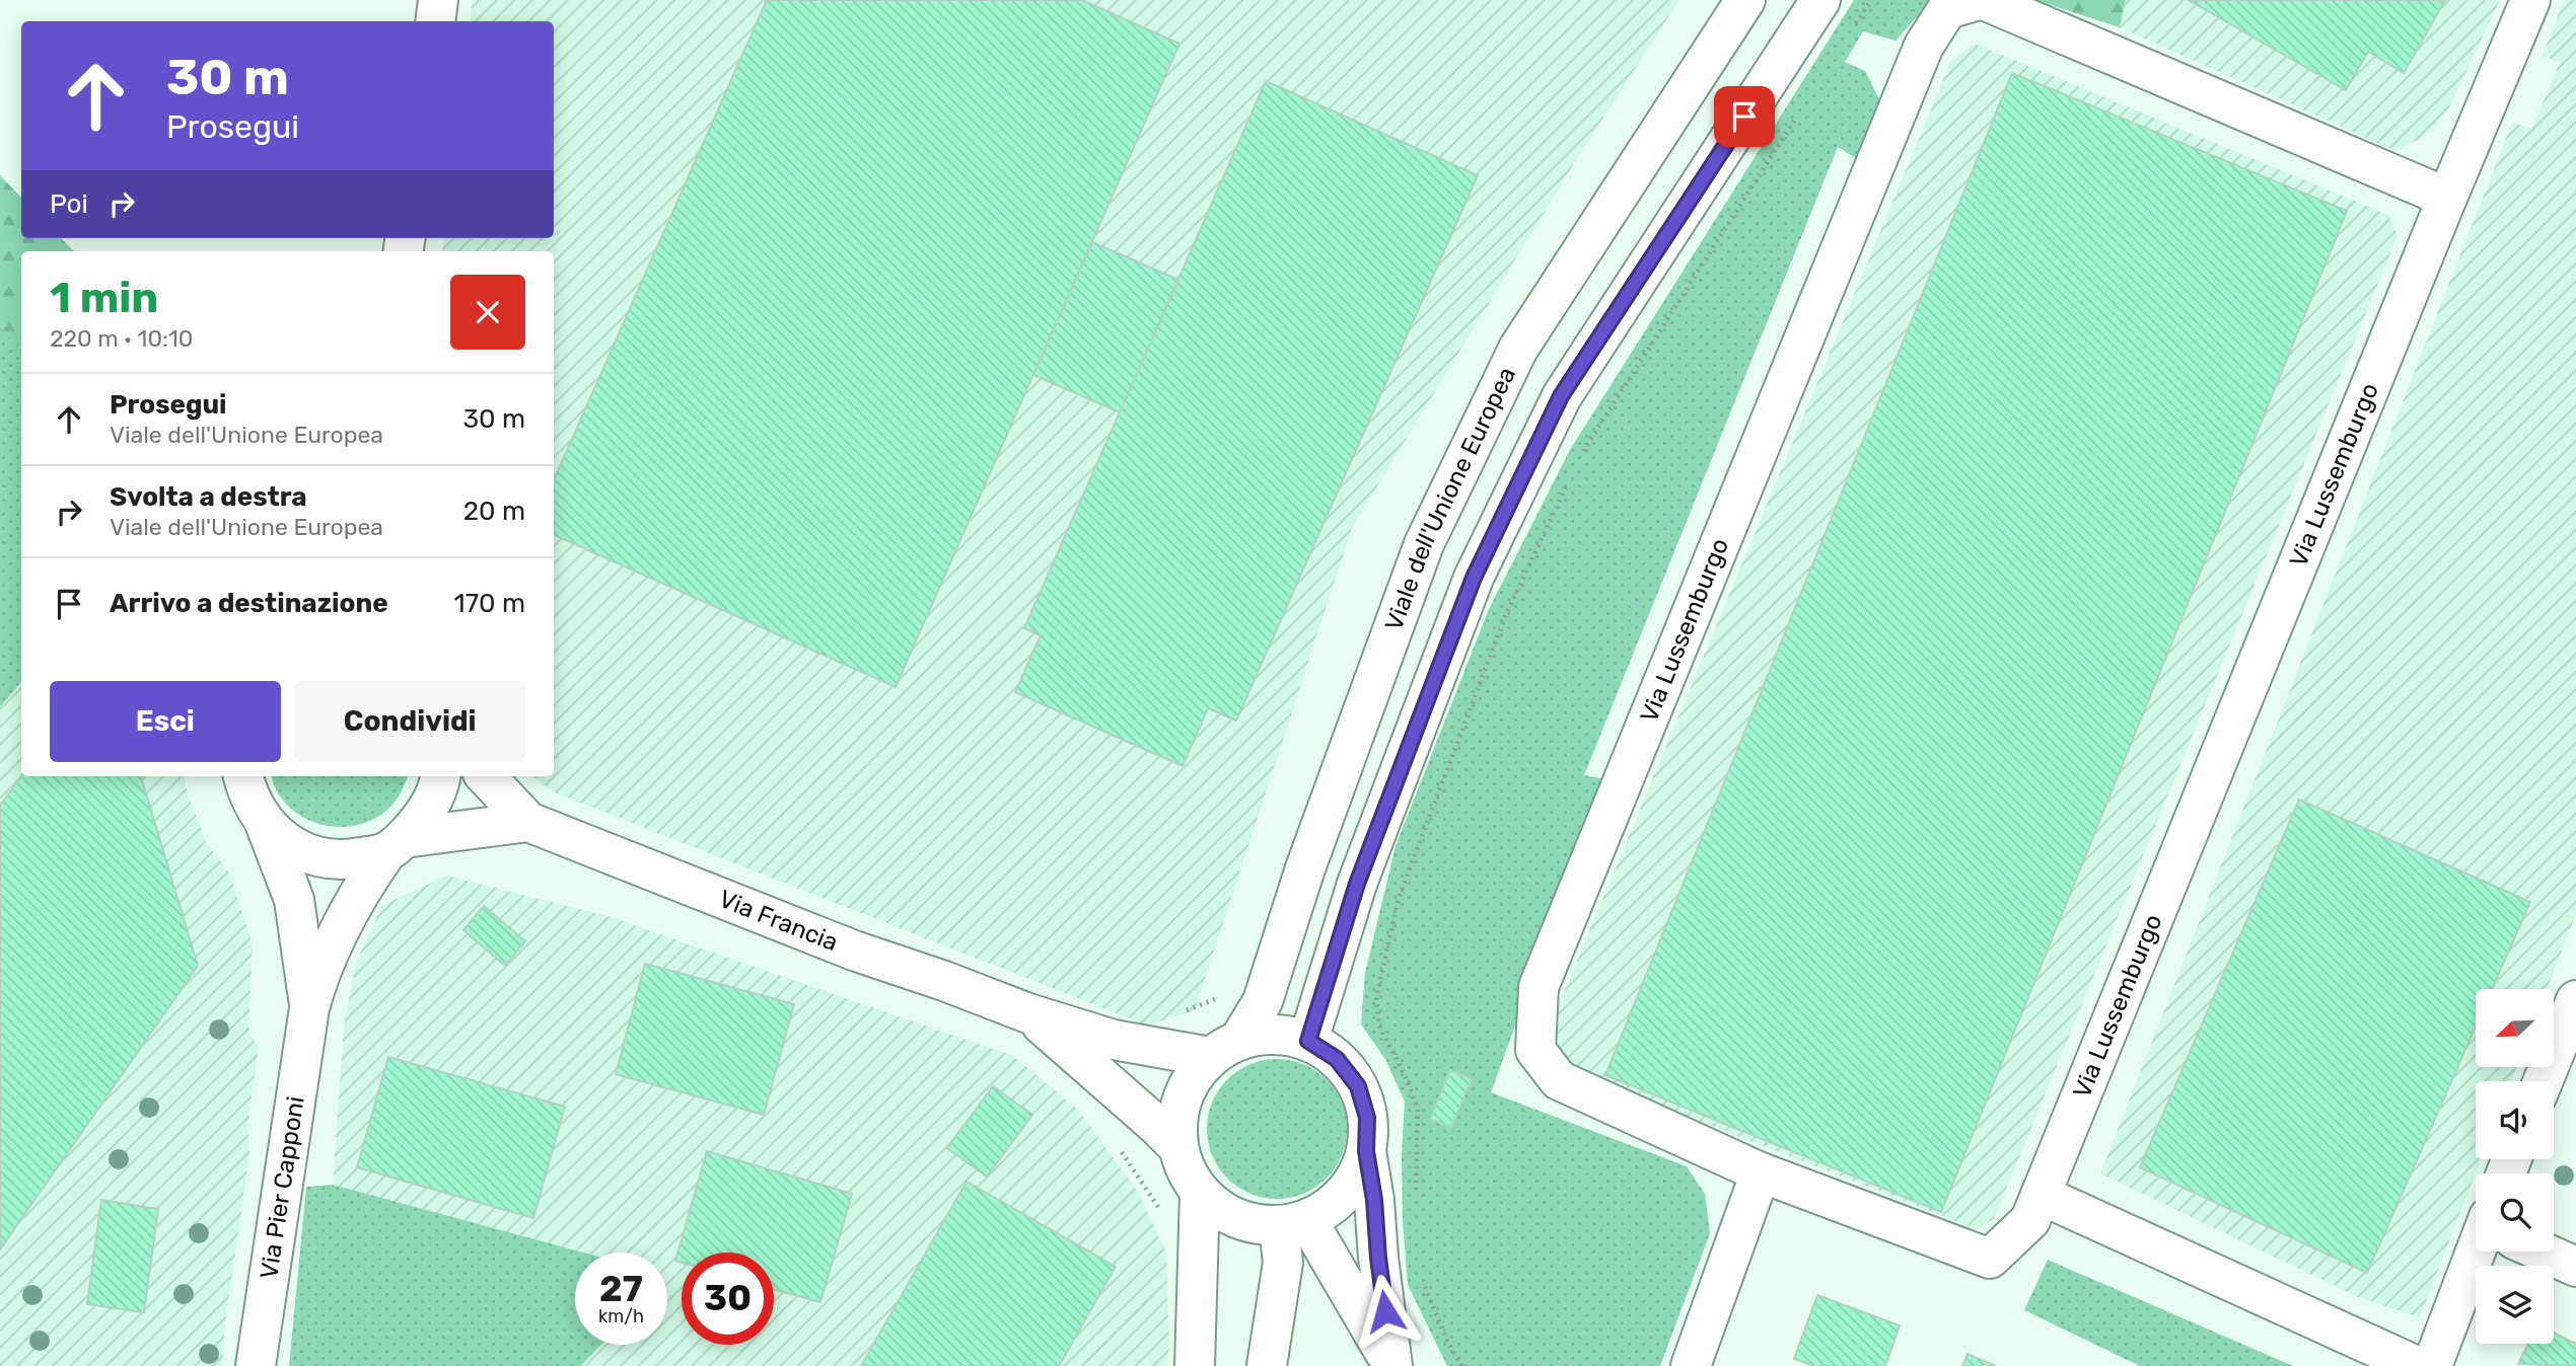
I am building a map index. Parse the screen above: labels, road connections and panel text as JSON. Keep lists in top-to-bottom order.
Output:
{
  "streets": {
    "street": [
      "Via Lussemburgo",
      "Viale dell'Unione Europea",
      "Via Francia",
      "Via Pier Capponi"
    ]
  },
  "crossings": [
    ["Viale dell'Unione Europea", "Via Francia"],
    ["Via Francia", "Via Pier Capponi"]
  ],
  "north": "bottom left",
  "page": {
    "turn": ["30 m", "Prosegui"],
    "then": "Poi",
    "heading": ["1 min", "220 m · 10:10"],
    "list": [
      {
        "name": "Prosegui",
        "note": "Viale dell'Unione Europea",
        "value": "30 m"
      },
      {
        "name": "Svolta a destra",
        "note": "Viale dell'Unione Europea",
        "value": "20 m"
      },
      {
        "name": "Arrivo a destinazione",
        "value": "170 m"
      }
    ],
    "buttons": ["Esci", "Condividi"],
    "speed": "27 km/h",
    "limit": "30"
  }
}
